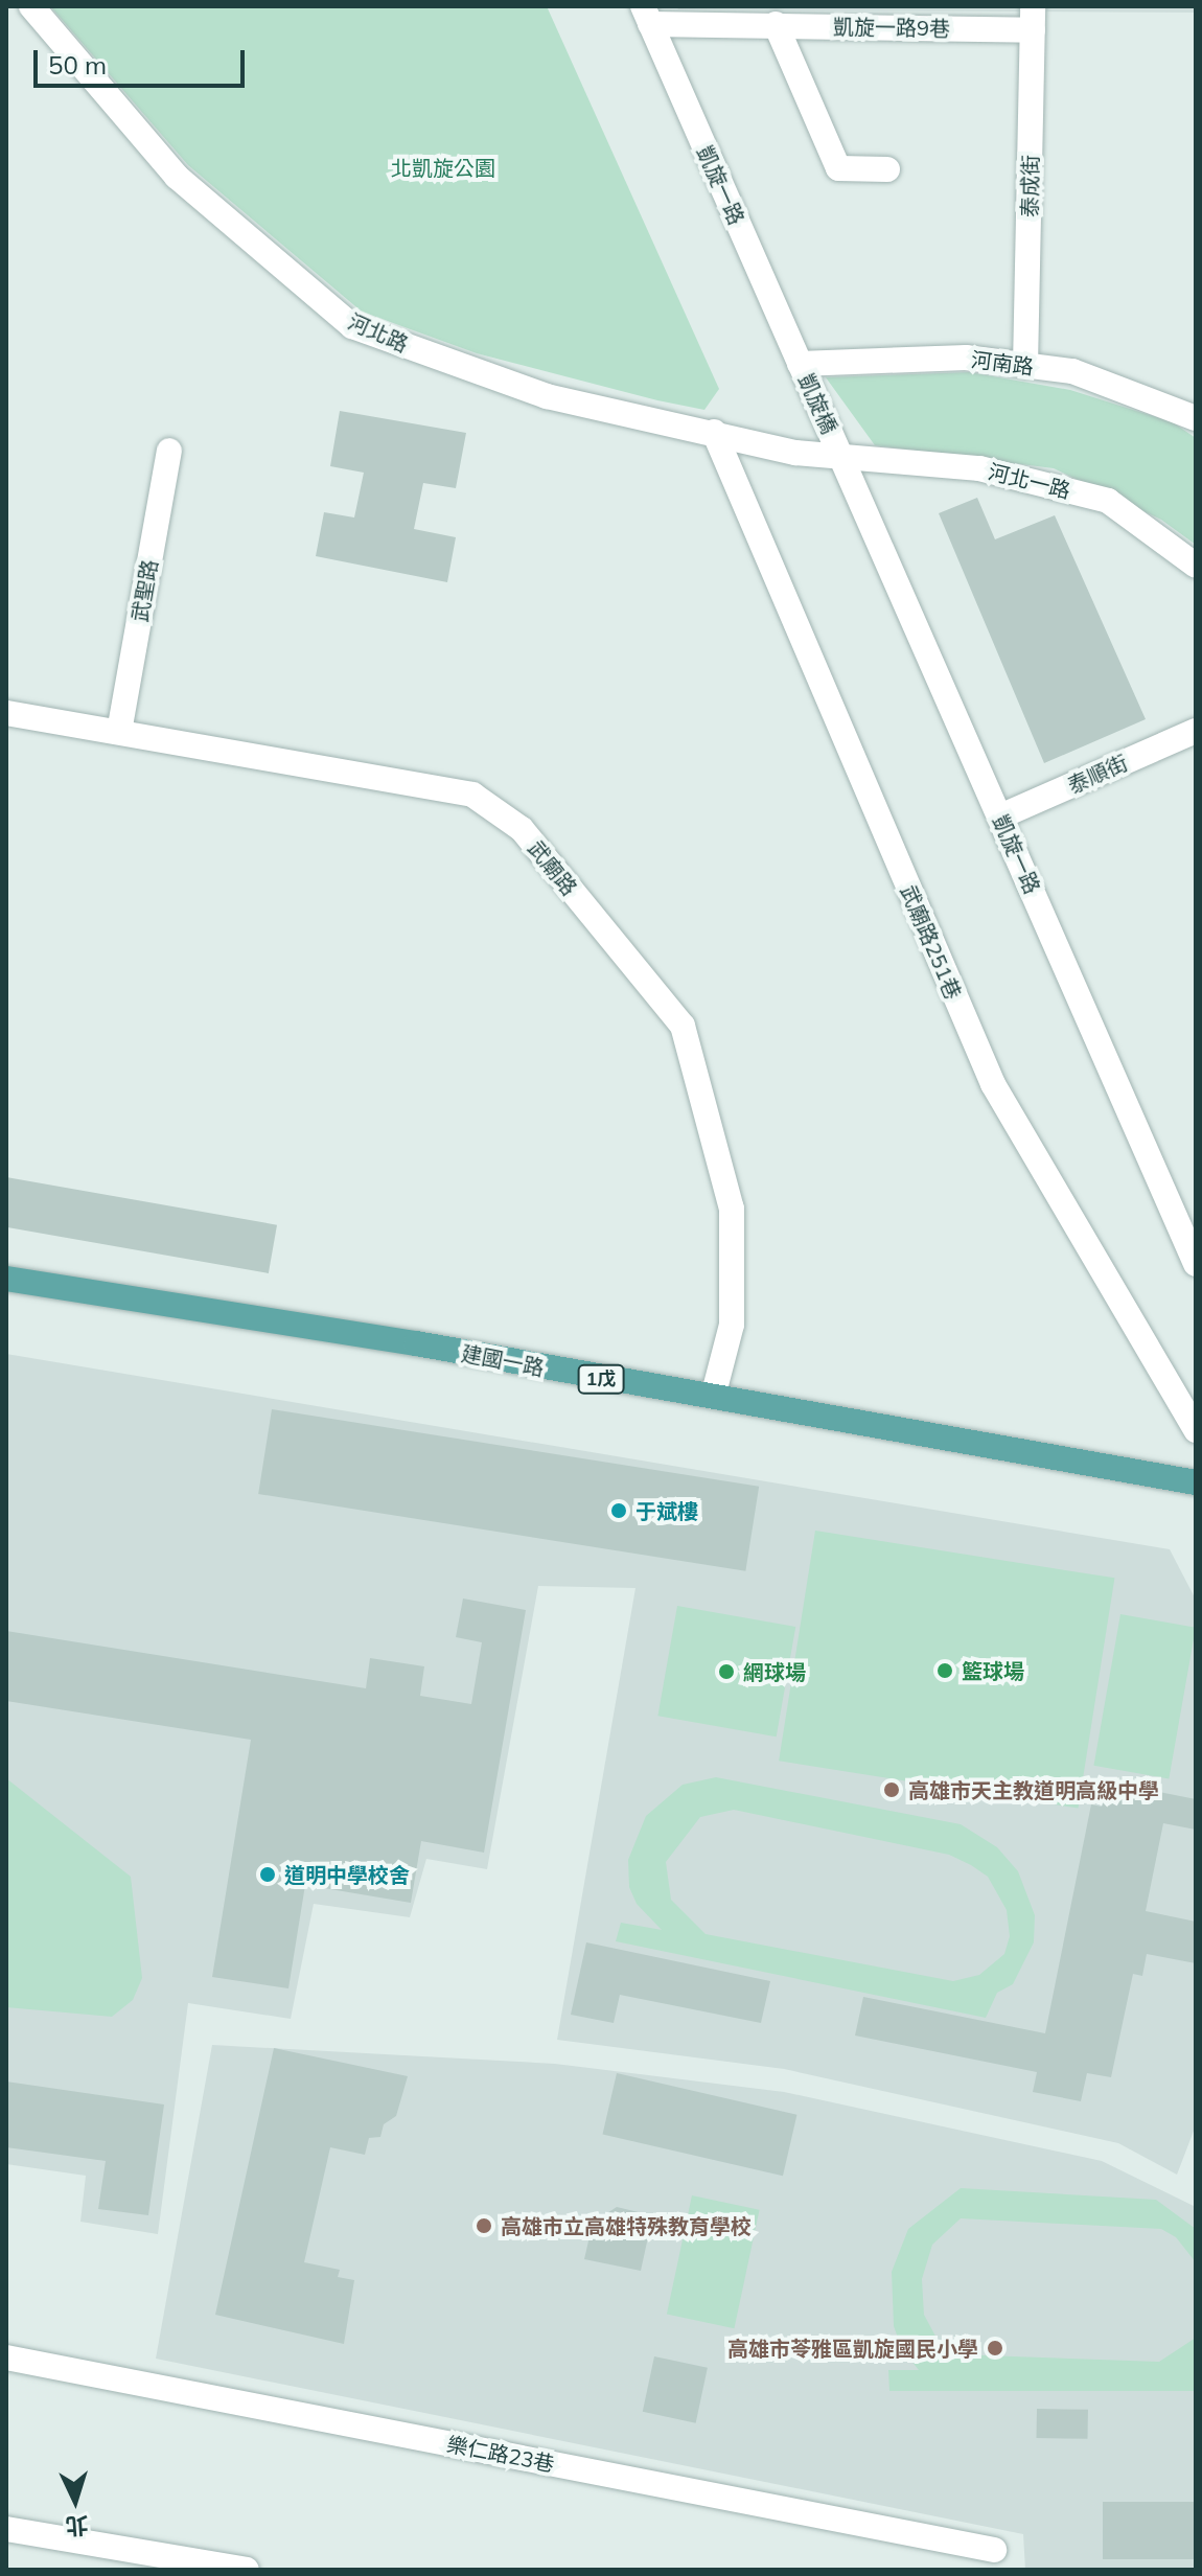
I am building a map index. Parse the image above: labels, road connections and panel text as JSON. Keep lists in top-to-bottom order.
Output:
{
  "streets": {
    "main road": ["建國一路", "1戊"],
    "street": [
      "凱旋一路9巷",
      "凱旋一路",
      "泰成街",
      "河北路",
      "河南路",
      "凱旋橋",
      "河北一路",
      "武聖路",
      "泰順街",
      "武廟路",
      "武廟路251巷",
      "樂仁路23巷"
    ]
  },
  "crossings": [
    ["凱旋一路9巷", "凱旋一路"],
    ["凱旋一路9巷", "泰成街"],
    ["凱旋一路", "河北路"],
    ["凱旋一路", "河南路"],
    ["凱旋一路", "凱旋橋"],
    ["凱旋一路", "河北一路"],
    ["凱旋一路", "泰順街"],
    ["泰成街", "河南路"],
    ["河北路", "凱旋橋"],
    ["河北路", "河北一路"],
    ["河北路", "武廟路251巷"],
    ["河南路", "凱旋橋"],
    ["凱旋橋", "河北一路"],
    ["武聖路", "武廟路"],
    ["武廟路", "建國一路"]
  ],
  "parks": ["北凱旋公園"],
  "places": [
    "于斌樓",
    "籃球場",
    "網球場",
    "高雄市天主教道明高級中學",
    "道明中學校舍",
    "高雄市立高雄特殊教育學校",
    "高雄市苓雅區凱旋國民小學"
  ],
  "scale_bar": "50 m",
  "north": "bottom"
}
